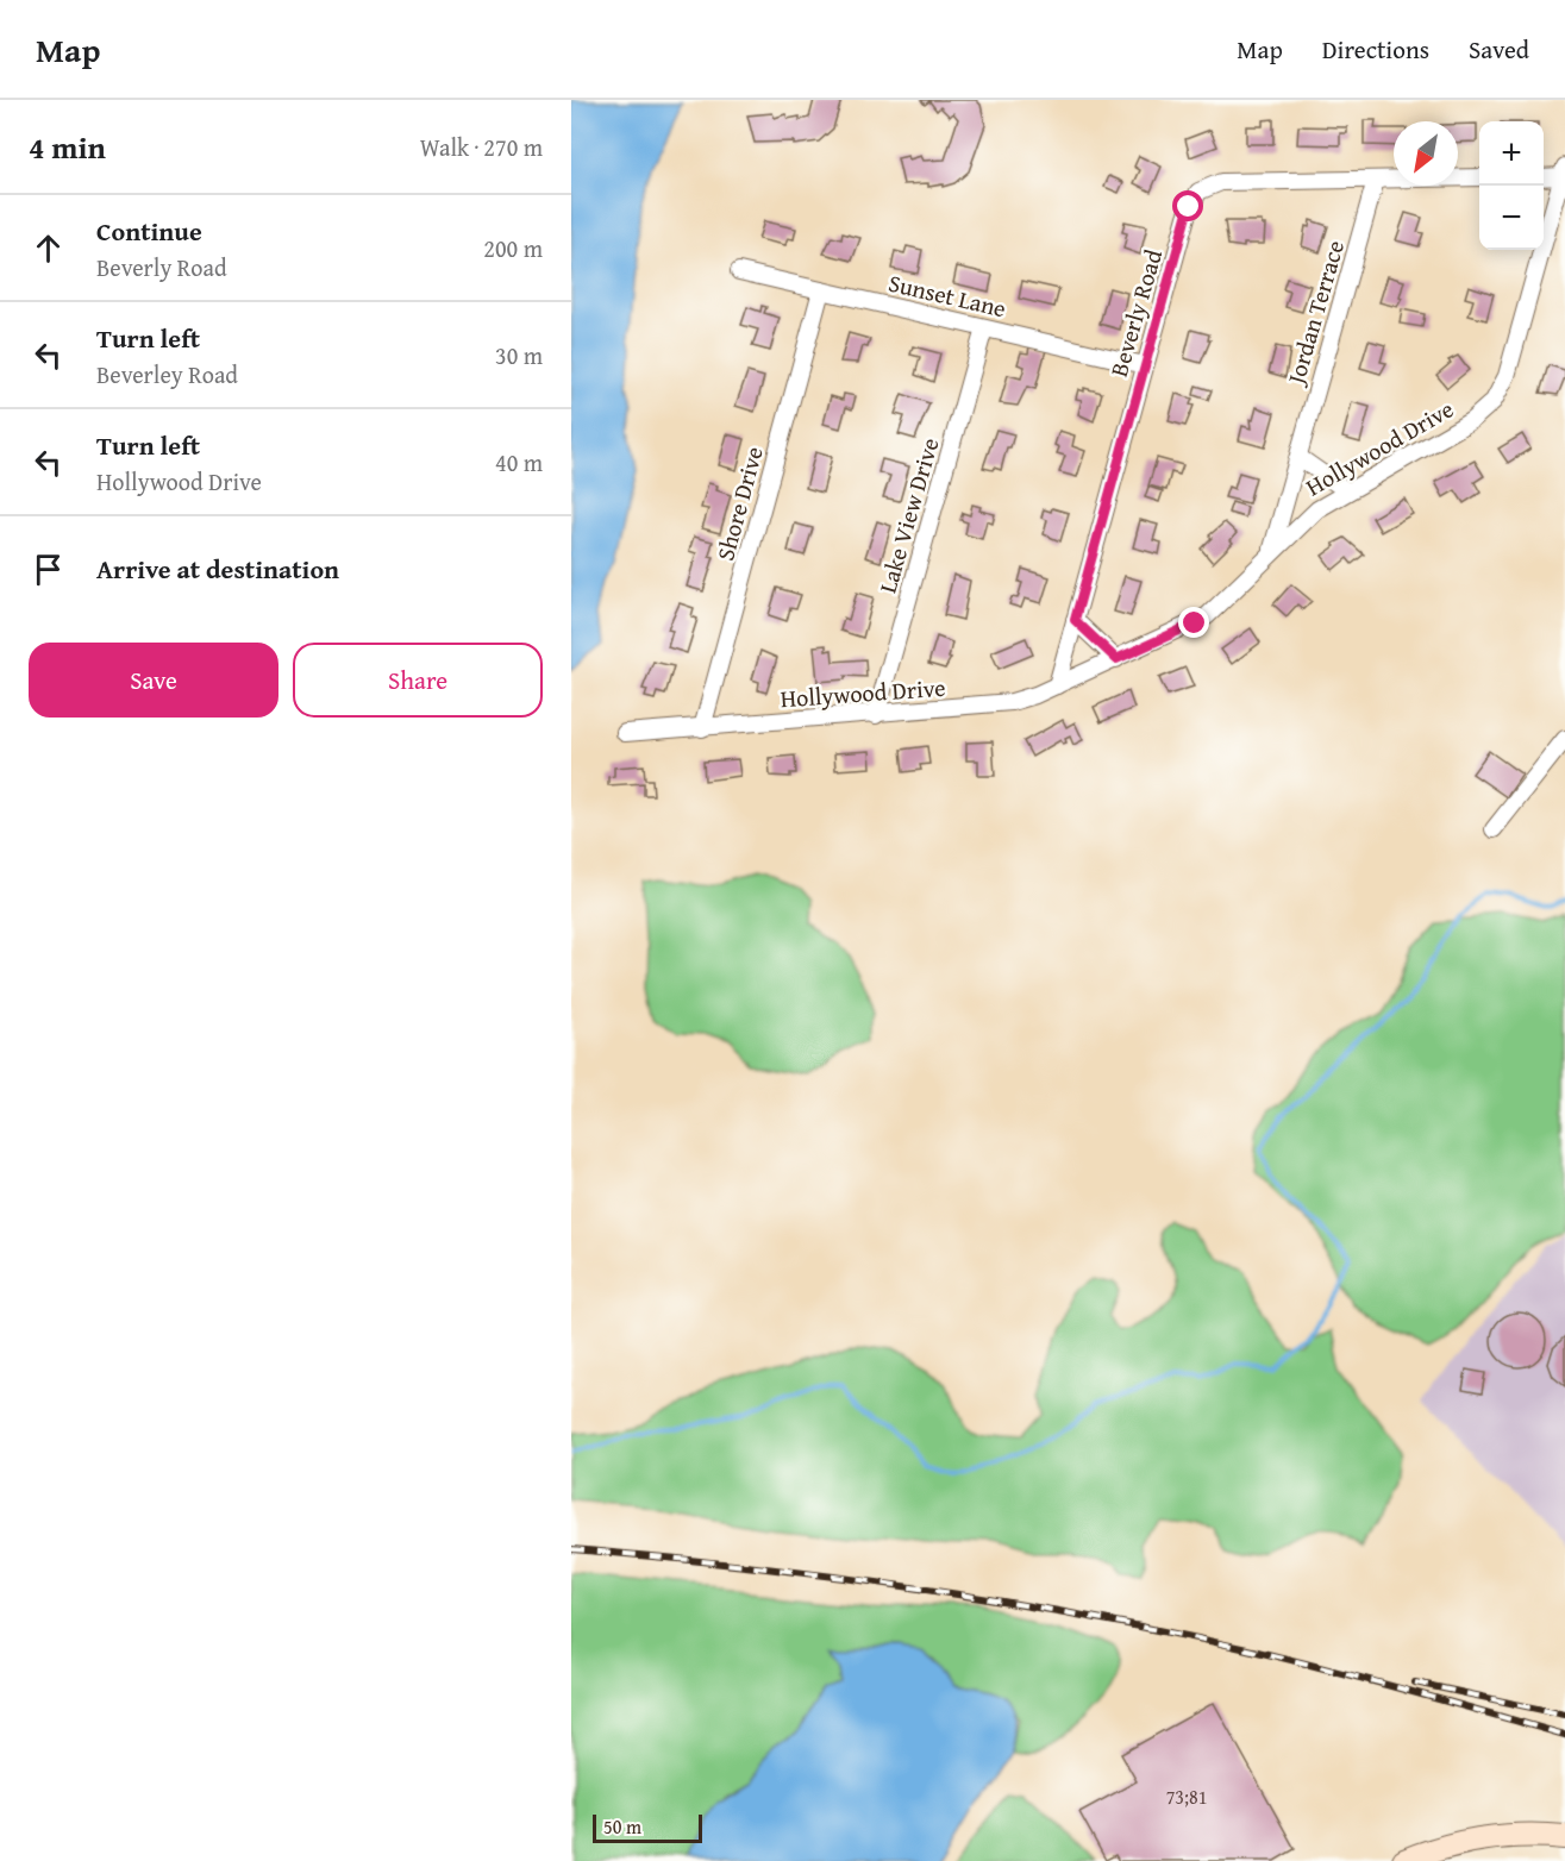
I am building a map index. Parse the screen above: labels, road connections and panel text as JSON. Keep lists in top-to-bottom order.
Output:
{
  "streets": {
    "street": [
      "Sunset Lane",
      "Jordan Terrace",
      "Beverly Road",
      "Hollywood Drive",
      "Shore Drive",
      "Lake View Drive"
    ]
  },
  "crossings": [
    ["Sunset Lane", "Beverly Road"],
    ["Sunset Lane", "Shore Drive"],
    ["Sunset Lane", "Lake View Drive"],
    ["Jordan Terrace", "Beverly Road"],
    ["Jordan Terrace", "Hollywood Drive"],
    ["Beverly Road", "Hollywood Drive"],
    ["Hollywood Drive", "Shore Drive"],
    ["Hollywood Drive", "Lake View Drive"]
  ],
  "house_numbers": ["73;81"],
  "scale_bar": "50 m",
  "north": "bottom left",
  "page": {
    "header": "Map",
    "nav": ["Map", "Directions", "Saved"],
    "heading": ["4 min", "Walk · 270 m"],
    "map_buttons": ["+", "−"],
    "list": [
      ["Continue", "Beverly Road", "200 m"],
      ["Turn left", "Beverley Road", "30 m"],
      ["Turn left", "Hollywood Drive", "40 m"],
      "Arrive at destination"
    ],
    "buttons": ["Save", "Share"],
    "scale": "50 m"
  }
}
